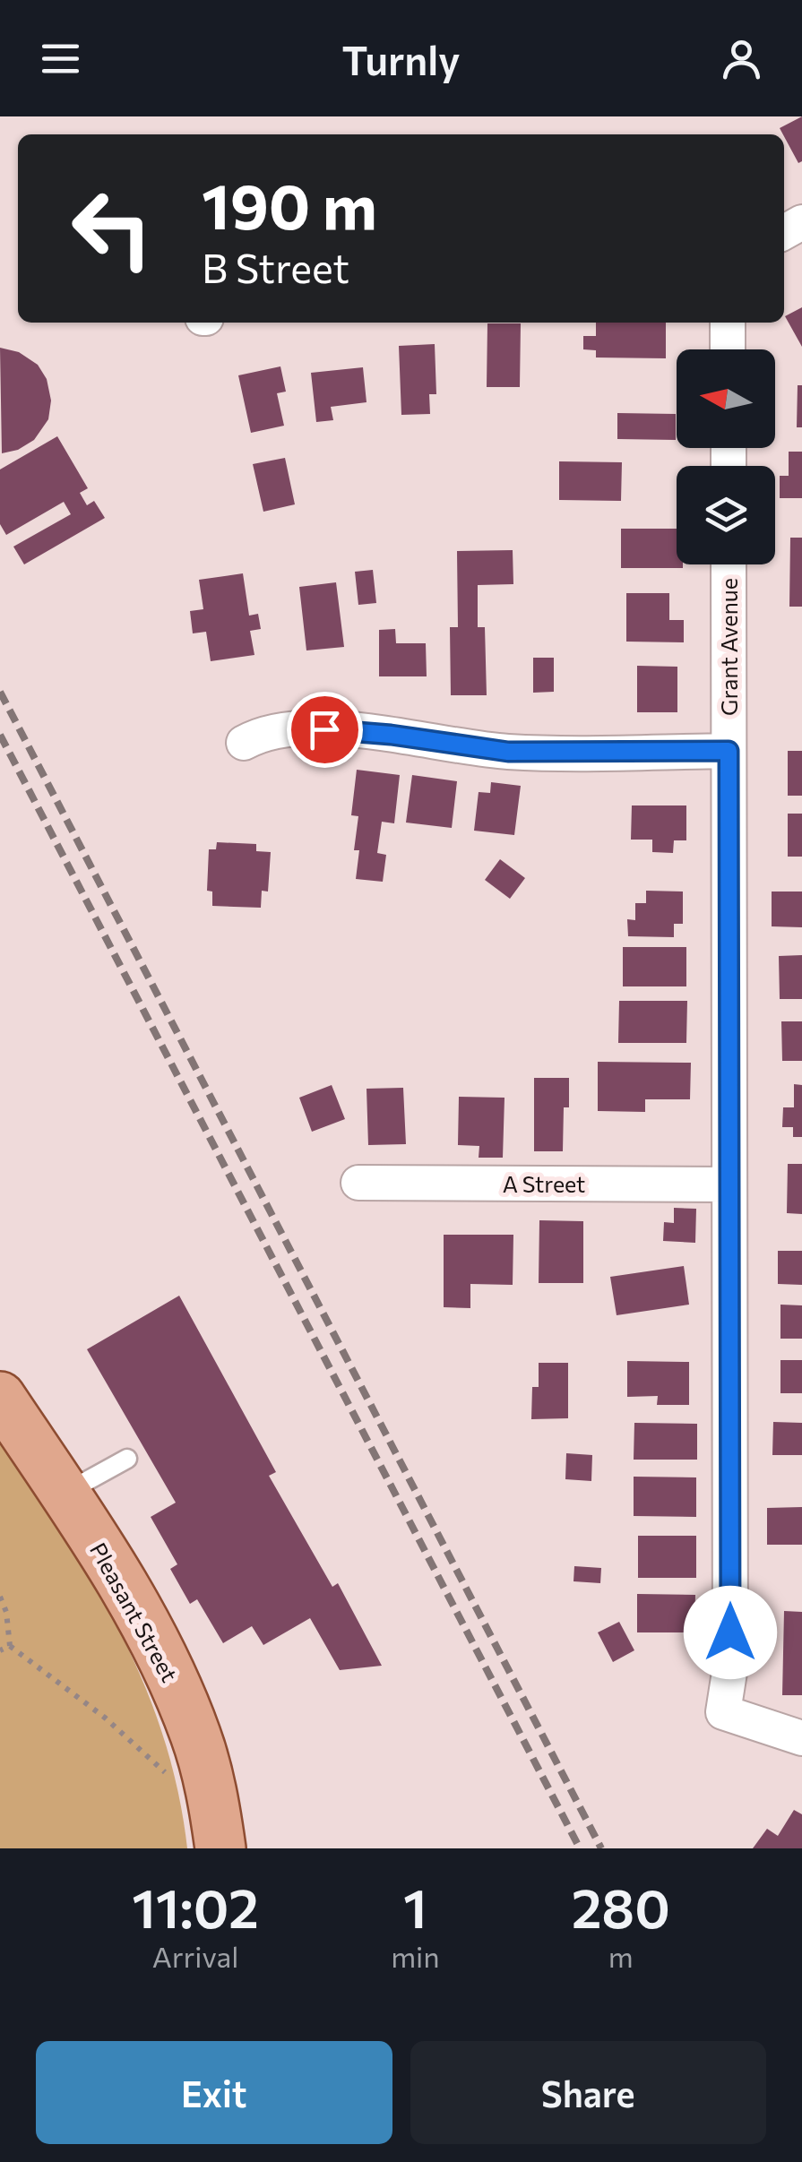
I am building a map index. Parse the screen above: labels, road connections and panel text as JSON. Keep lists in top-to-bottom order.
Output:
{
  "streets": {
    "main road": ["Pleasant Street"],
    "street": ["Grant Avenue", "A Street"]
  },
  "crossings": [
    ["Grant Avenue", "A Street"]
  ],
  "north": "left",
  "page": {
    "header": "Turnly",
    "turn": ["190 m", "B Street"],
    "eta": [
      "11:02",
      "Arrival",
      "1",
      "min",
      "280",
      "m"
    ],
    "buttons": ["Exit", "Share"]
  }
}
